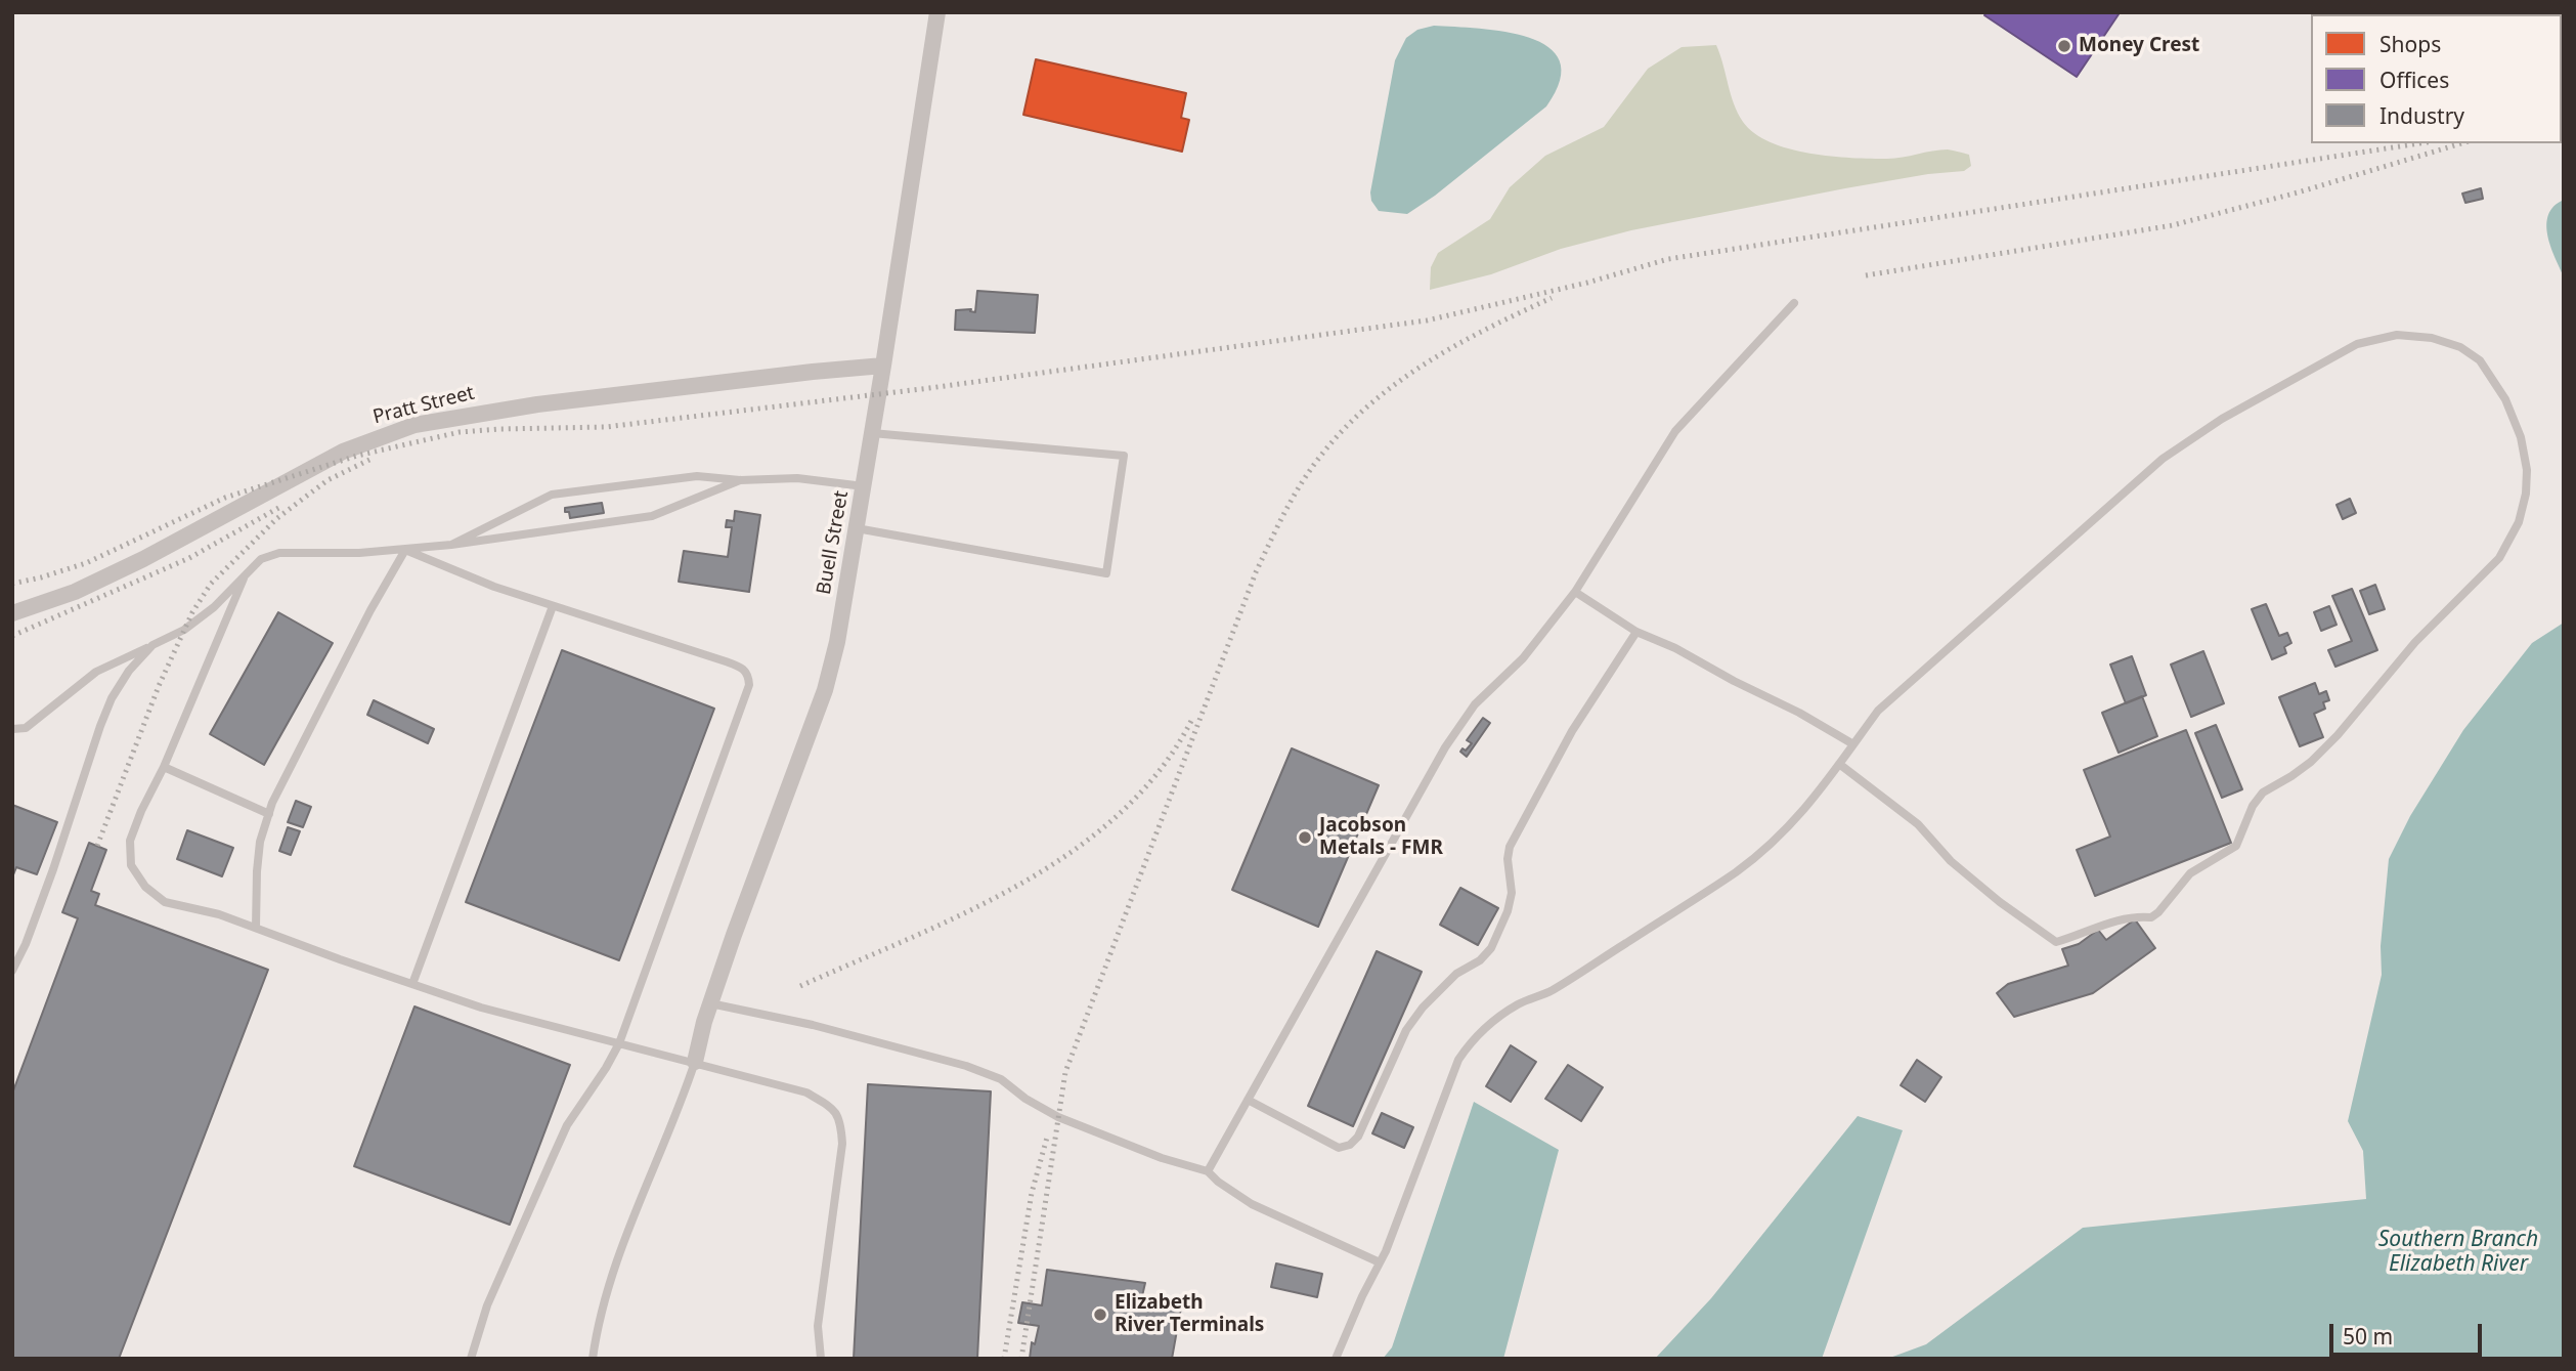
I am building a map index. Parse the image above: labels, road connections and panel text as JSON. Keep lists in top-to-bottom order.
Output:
{
  "streets": {
    "street": ["Pratt Street", "Buell Street"]
  },
  "crossings": [
    ["Pratt Street", "Buell Street"]
  ],
  "water": ["Southern Branch Elizabeth River"],
  "places": ["Money Crest", "Jacobson Metals - FMR", "Elizabeth River Terminals"],
  "legend": ["Shops", "Offices", "Industry"],
  "scale_bar": "50 m"
}
